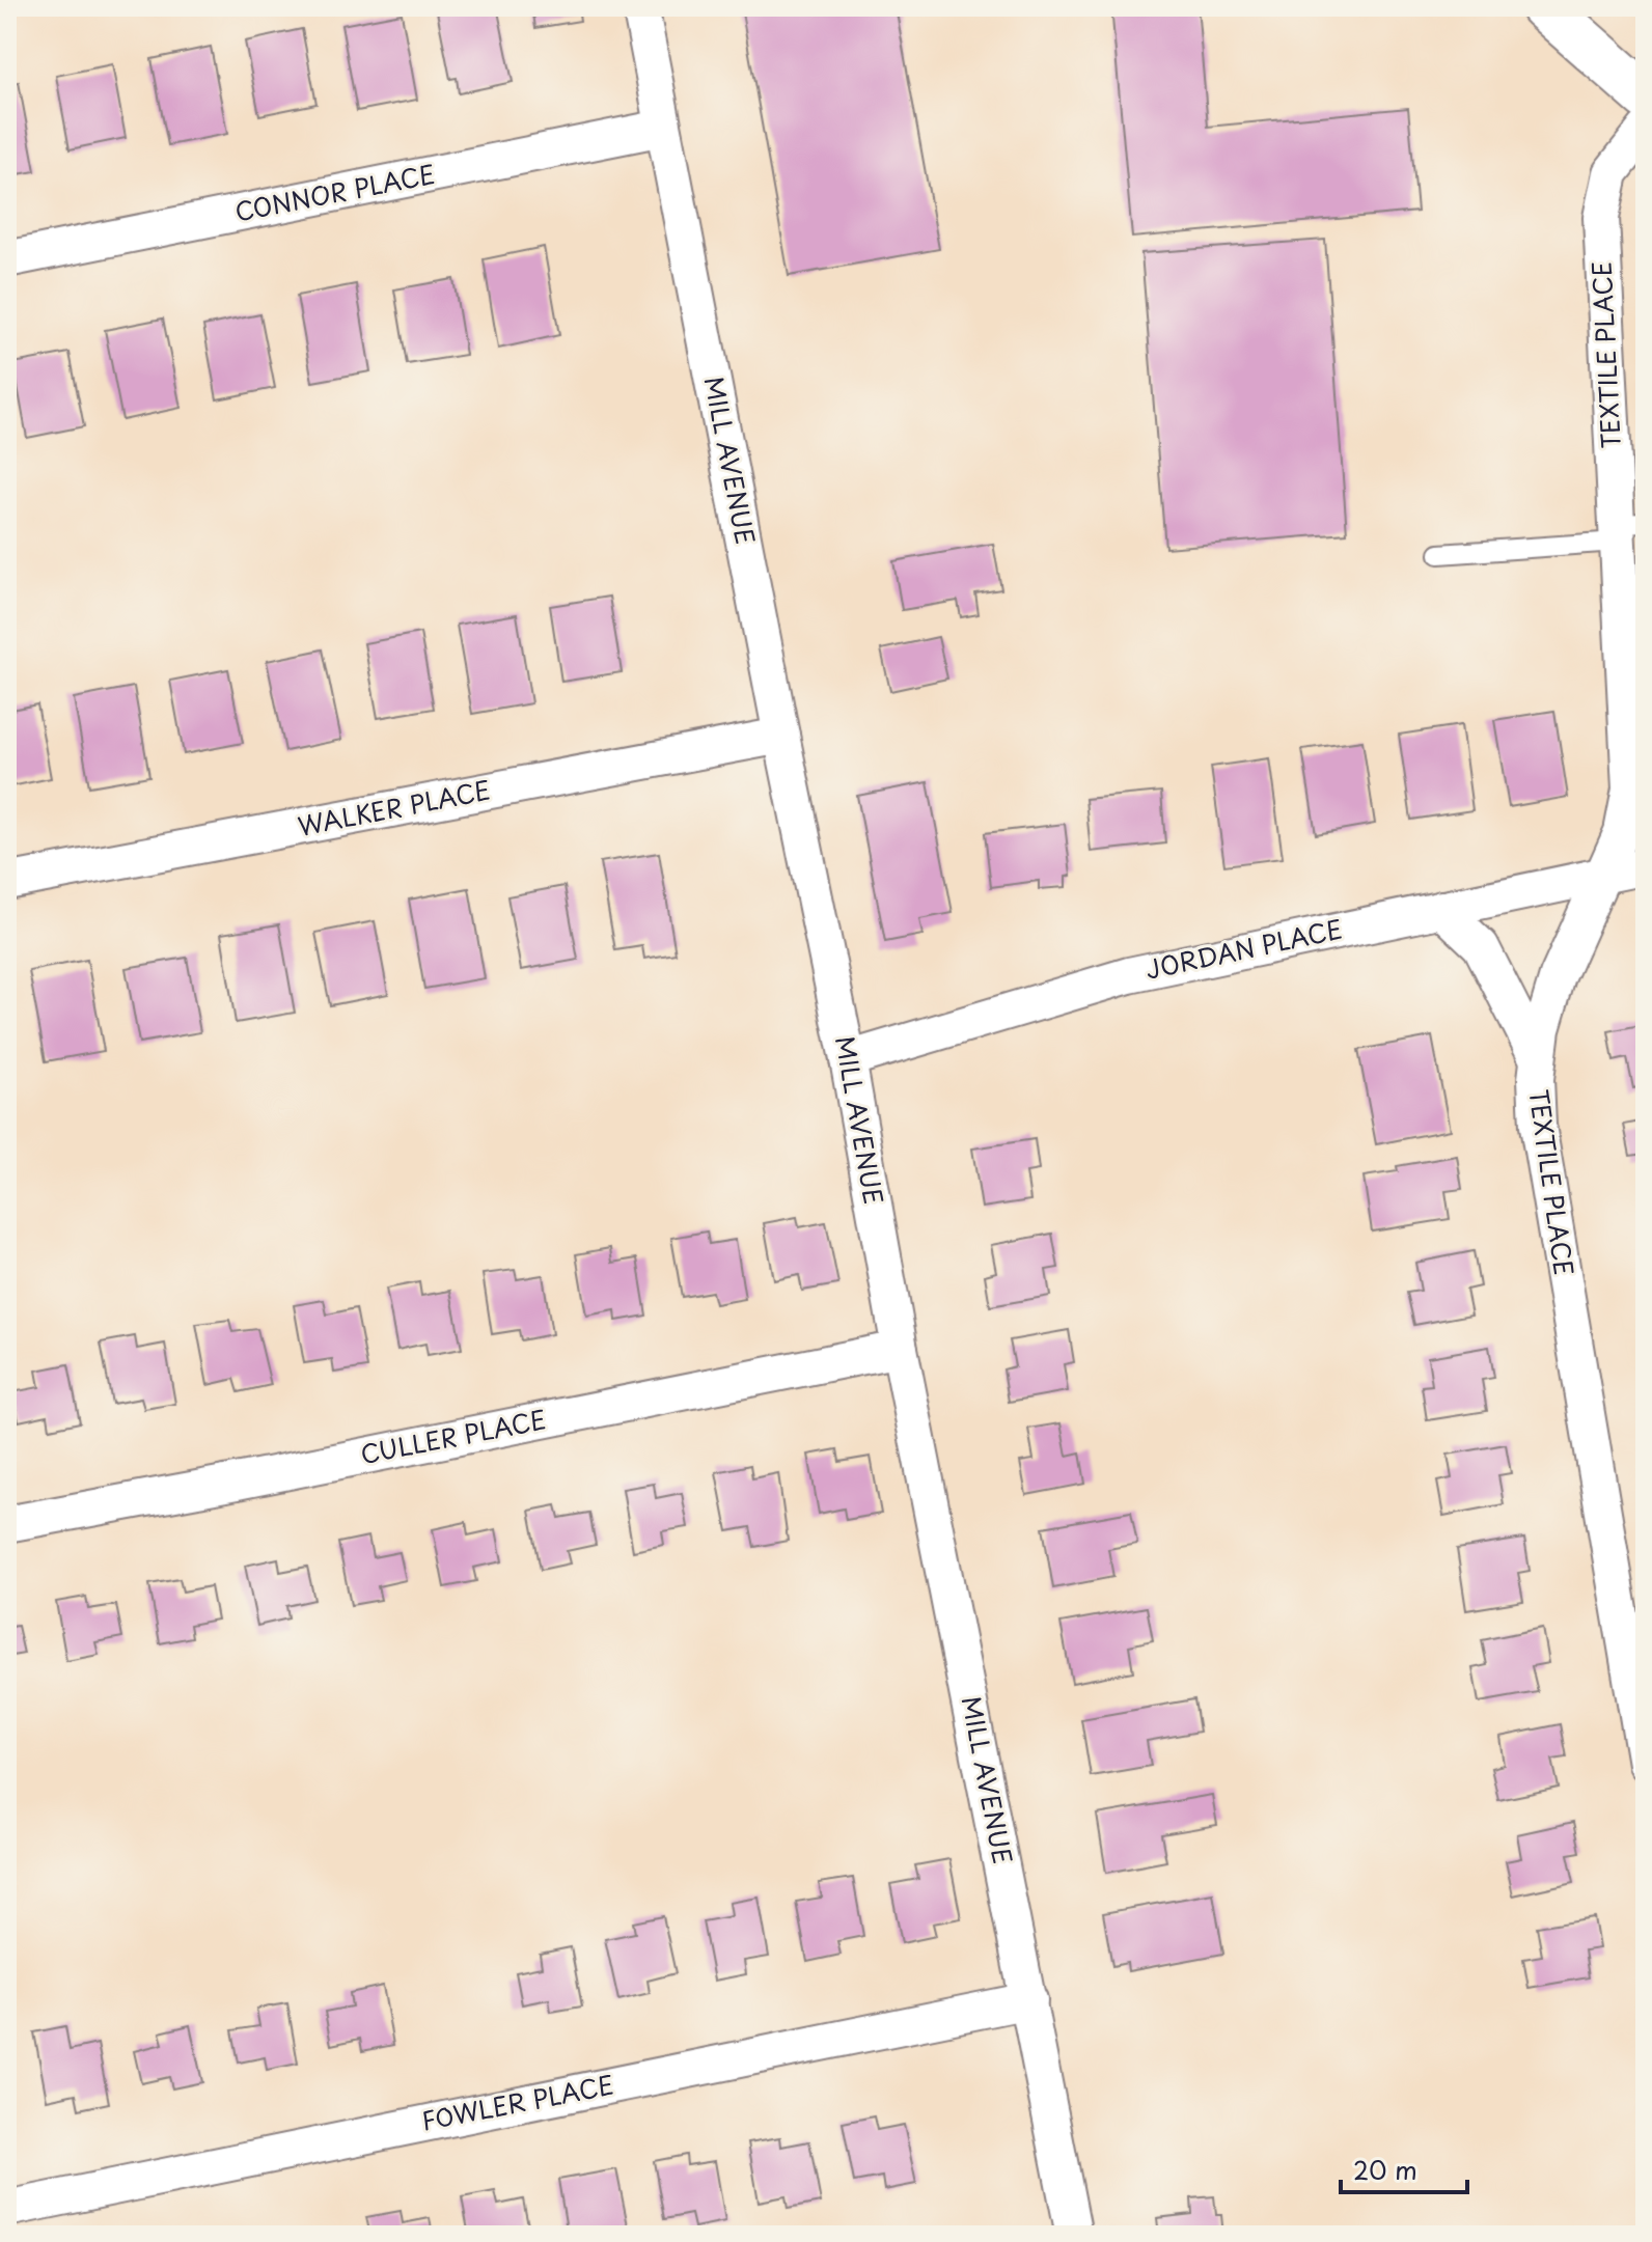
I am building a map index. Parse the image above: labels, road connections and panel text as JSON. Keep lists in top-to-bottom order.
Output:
{
  "streets": {
    "street": [
      "CONNOR PLACE",
      "TEXTILE PLACE",
      "MILL AVENUE",
      "WALKER PLACE",
      "JORDAN PLACE",
      "CULLER PLACE",
      "FOWLER PLACE"
    ]
  },
  "crossings": [
    ["CONNOR PLACE", "MILL AVENUE"],
    ["TEXTILE PLACE", "JORDAN PLACE"],
    ["MILL AVENUE", "WALKER PLACE"],
    ["MILL AVENUE", "JORDAN PLACE"],
    ["MILL AVENUE", "CULLER PLACE"],
    ["MILL AVENUE", "FOWLER PLACE"]
  ],
  "scale_bar": "20 m"
}
